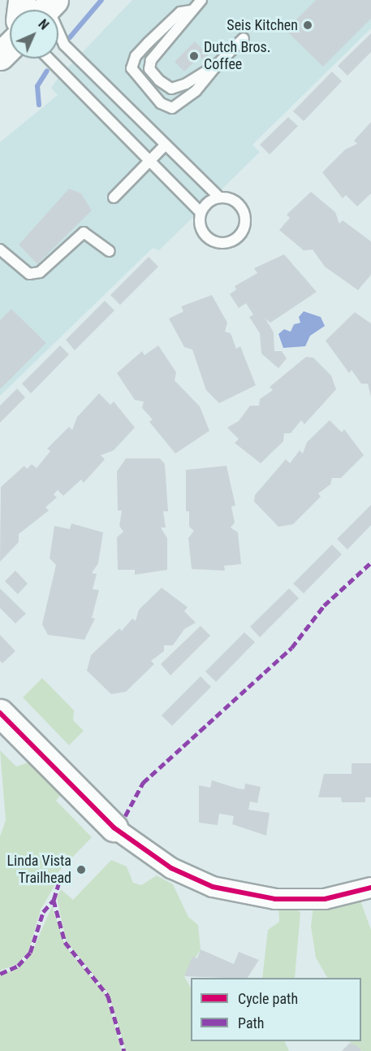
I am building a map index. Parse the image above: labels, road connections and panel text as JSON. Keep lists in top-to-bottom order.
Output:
{
  "places": ["Seis Kitchen", "Dutch Bros. Coffee", "Linda Vista Trailhead"],
  "legend": ["Cycle path", "Path"],
  "north": "top right"
}
